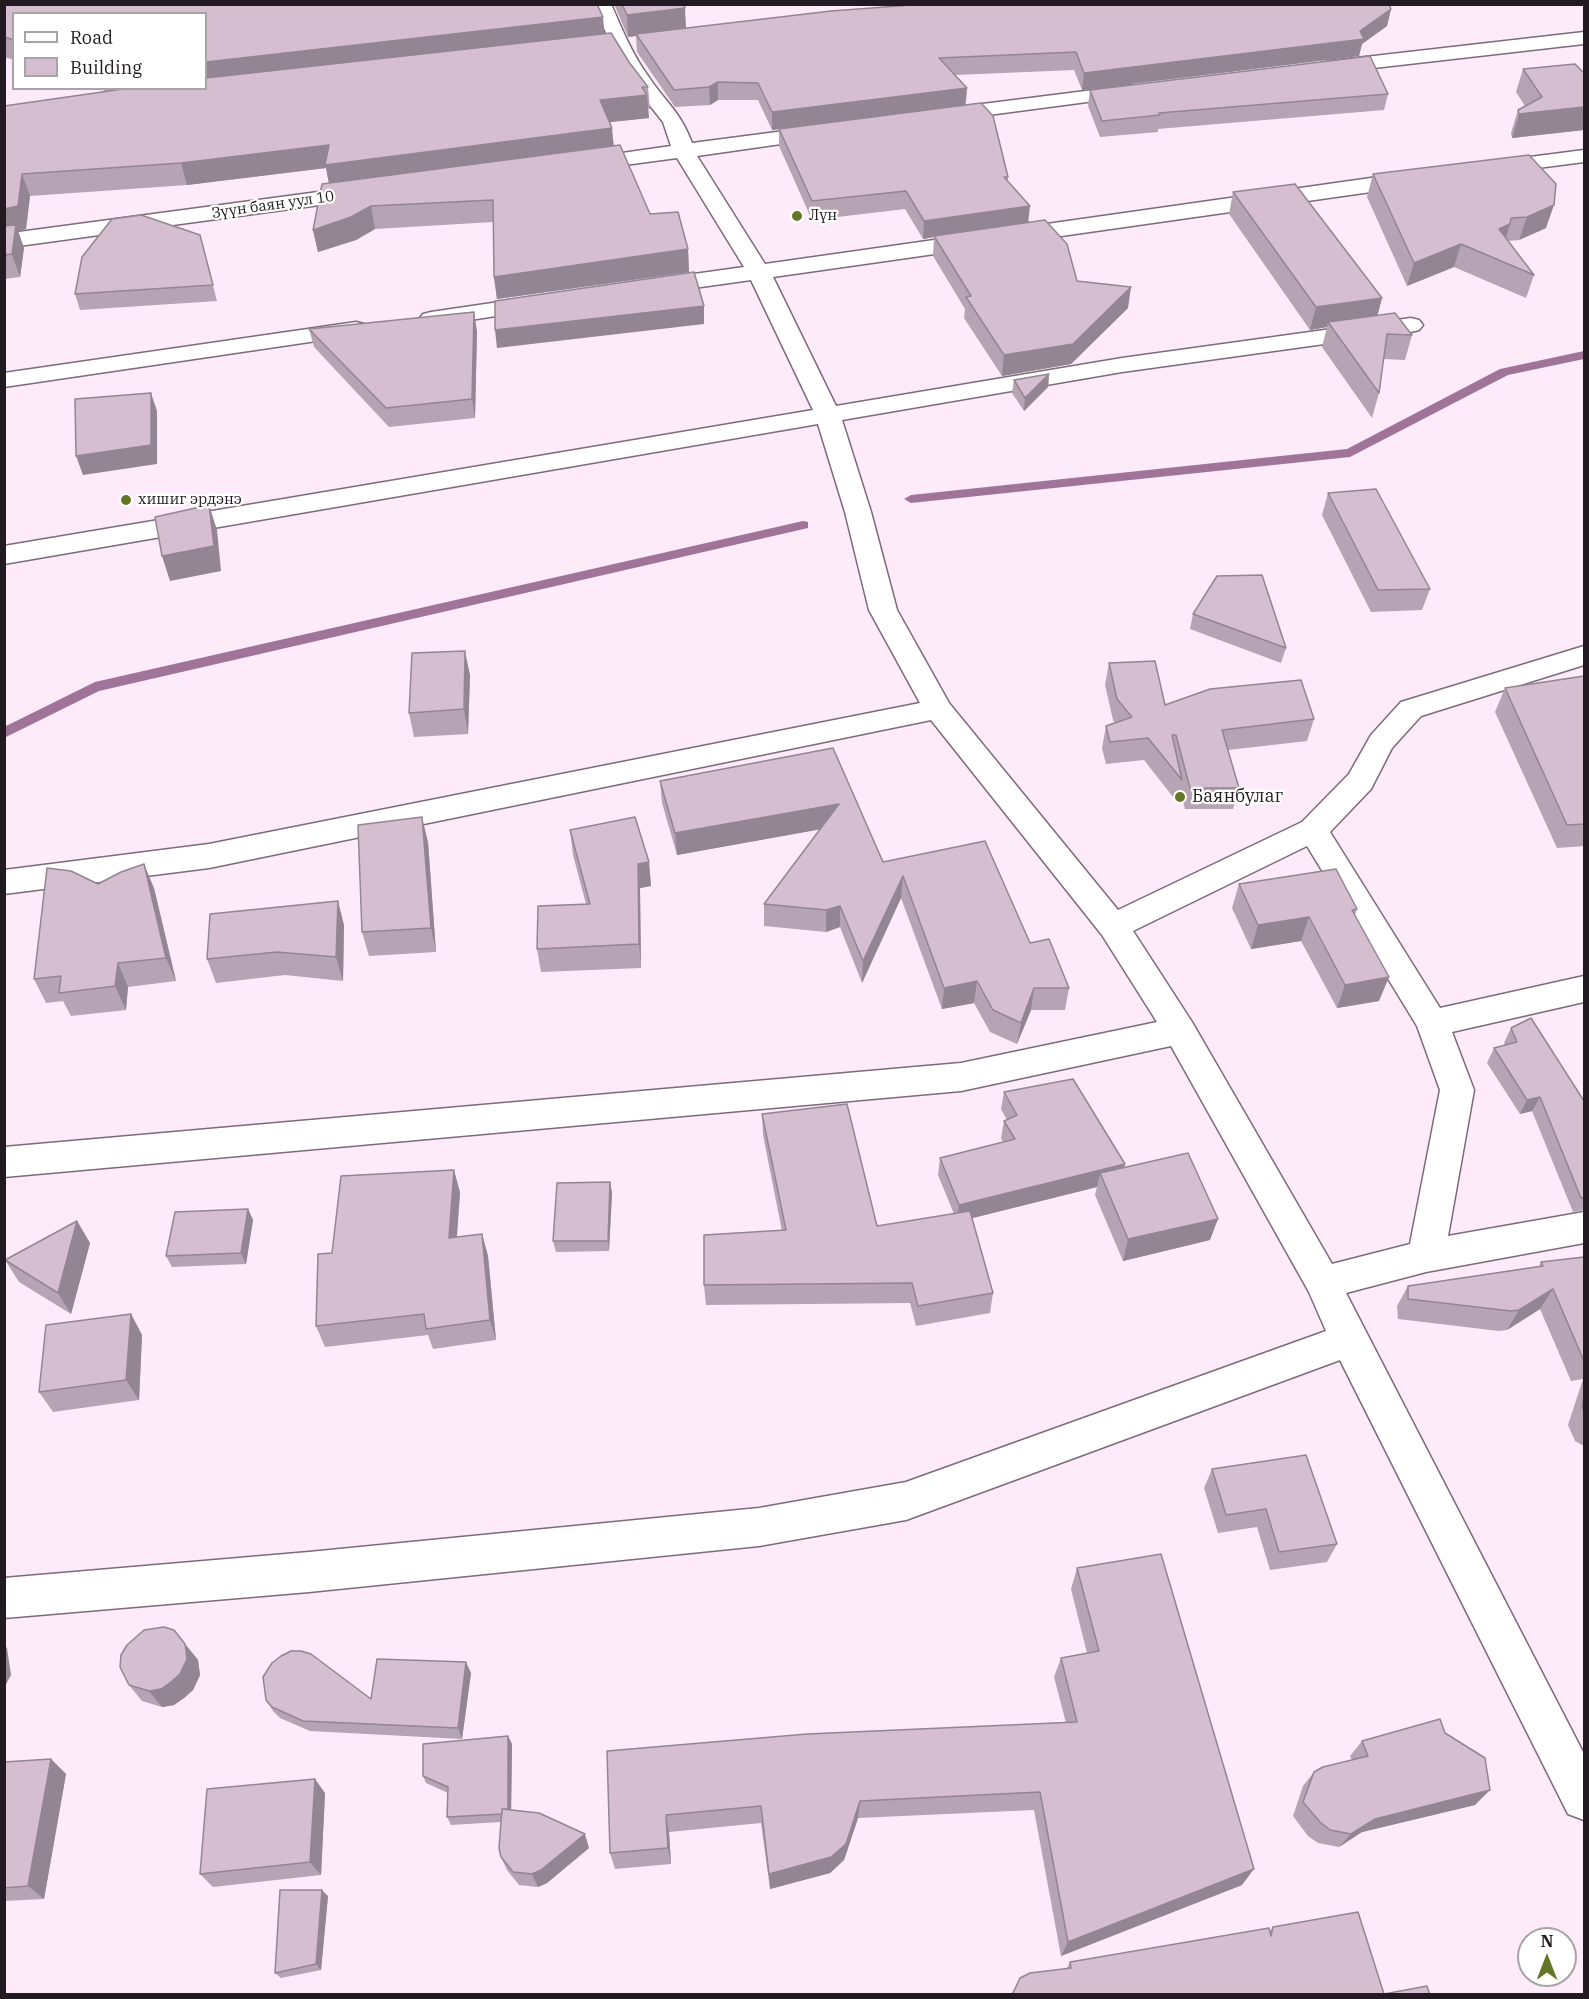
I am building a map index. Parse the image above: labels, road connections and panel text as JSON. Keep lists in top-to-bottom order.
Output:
{
  "streets": {
    "street": ["Зүүн баян уул 10"]
  },
  "places": ["Лүн", "хишиг эрдэнэ", "Баянбулаг"],
  "legend": ["Road", "Building"],
  "north": "top"
}
